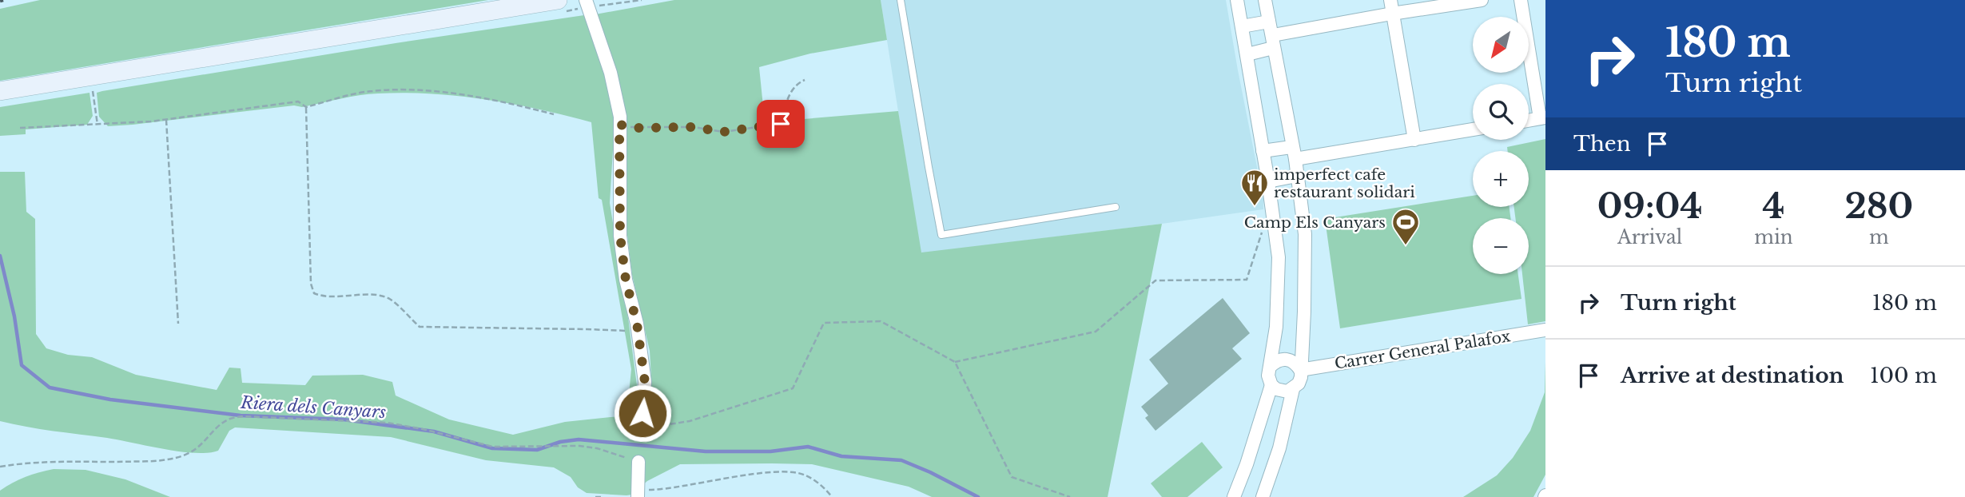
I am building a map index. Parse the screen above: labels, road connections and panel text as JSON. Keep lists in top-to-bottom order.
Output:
{
  "streets": {
    "street": ["Carrer General Palafox"]
  },
  "water": ["Riera dels Canyars"],
  "places": {
    "restaurant": ["imperfect cafe restaurant solidari"],
    "sports": ["Camp Els Canyars"]
  },
  "north": "bottom left",
  "page": {
    "turn": ["180 m", "Turn right"],
    "map_buttons": ["+", "−"],
    "then": "Then",
    "eta": [
      "09:04",
      "Arrival",
      "4",
      "min",
      "280",
      "m"
    ],
    "list": [
      {
        "name": "Turn right",
        "value": "180 m"
      },
      {
        "name": "Arrive at destination",
        "value": "100 m"
      }
    ]
  }
}
